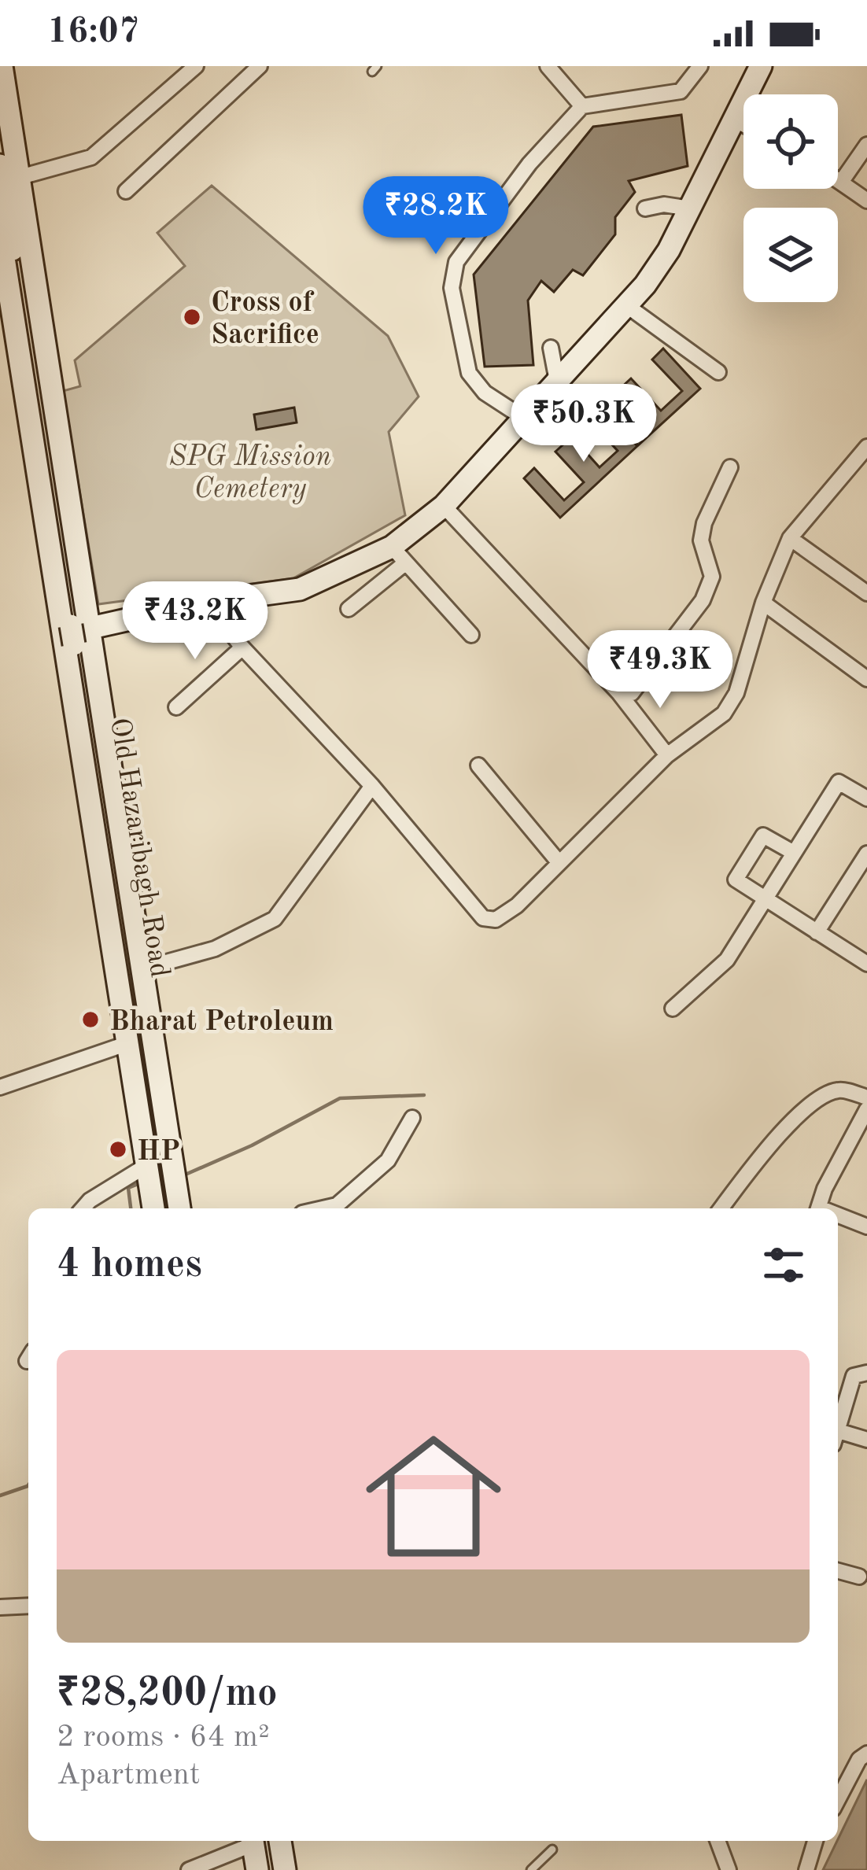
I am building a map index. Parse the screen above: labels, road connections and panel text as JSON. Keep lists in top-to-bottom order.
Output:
{
  "streets": {
    "street": ["Old Hazaribagh Road"]
  },
  "parks": ["SPG Mission Cemetery"],
  "places": ["Cross of Sacrifice", "Bharat Petroleum", "HP"],
  "page": {
    "status": "16:07",
    "price": [
      "₹28.2K",
      "₹50.3K",
      "₹43.2K",
      "₹49.3K"
    ],
    "heading": "4 homes",
    "list": [
      {
        "name": "₹28,200/mo",
        "note": "2 rooms · 64 m² · Apartment"
      }
    ]
  }
}
